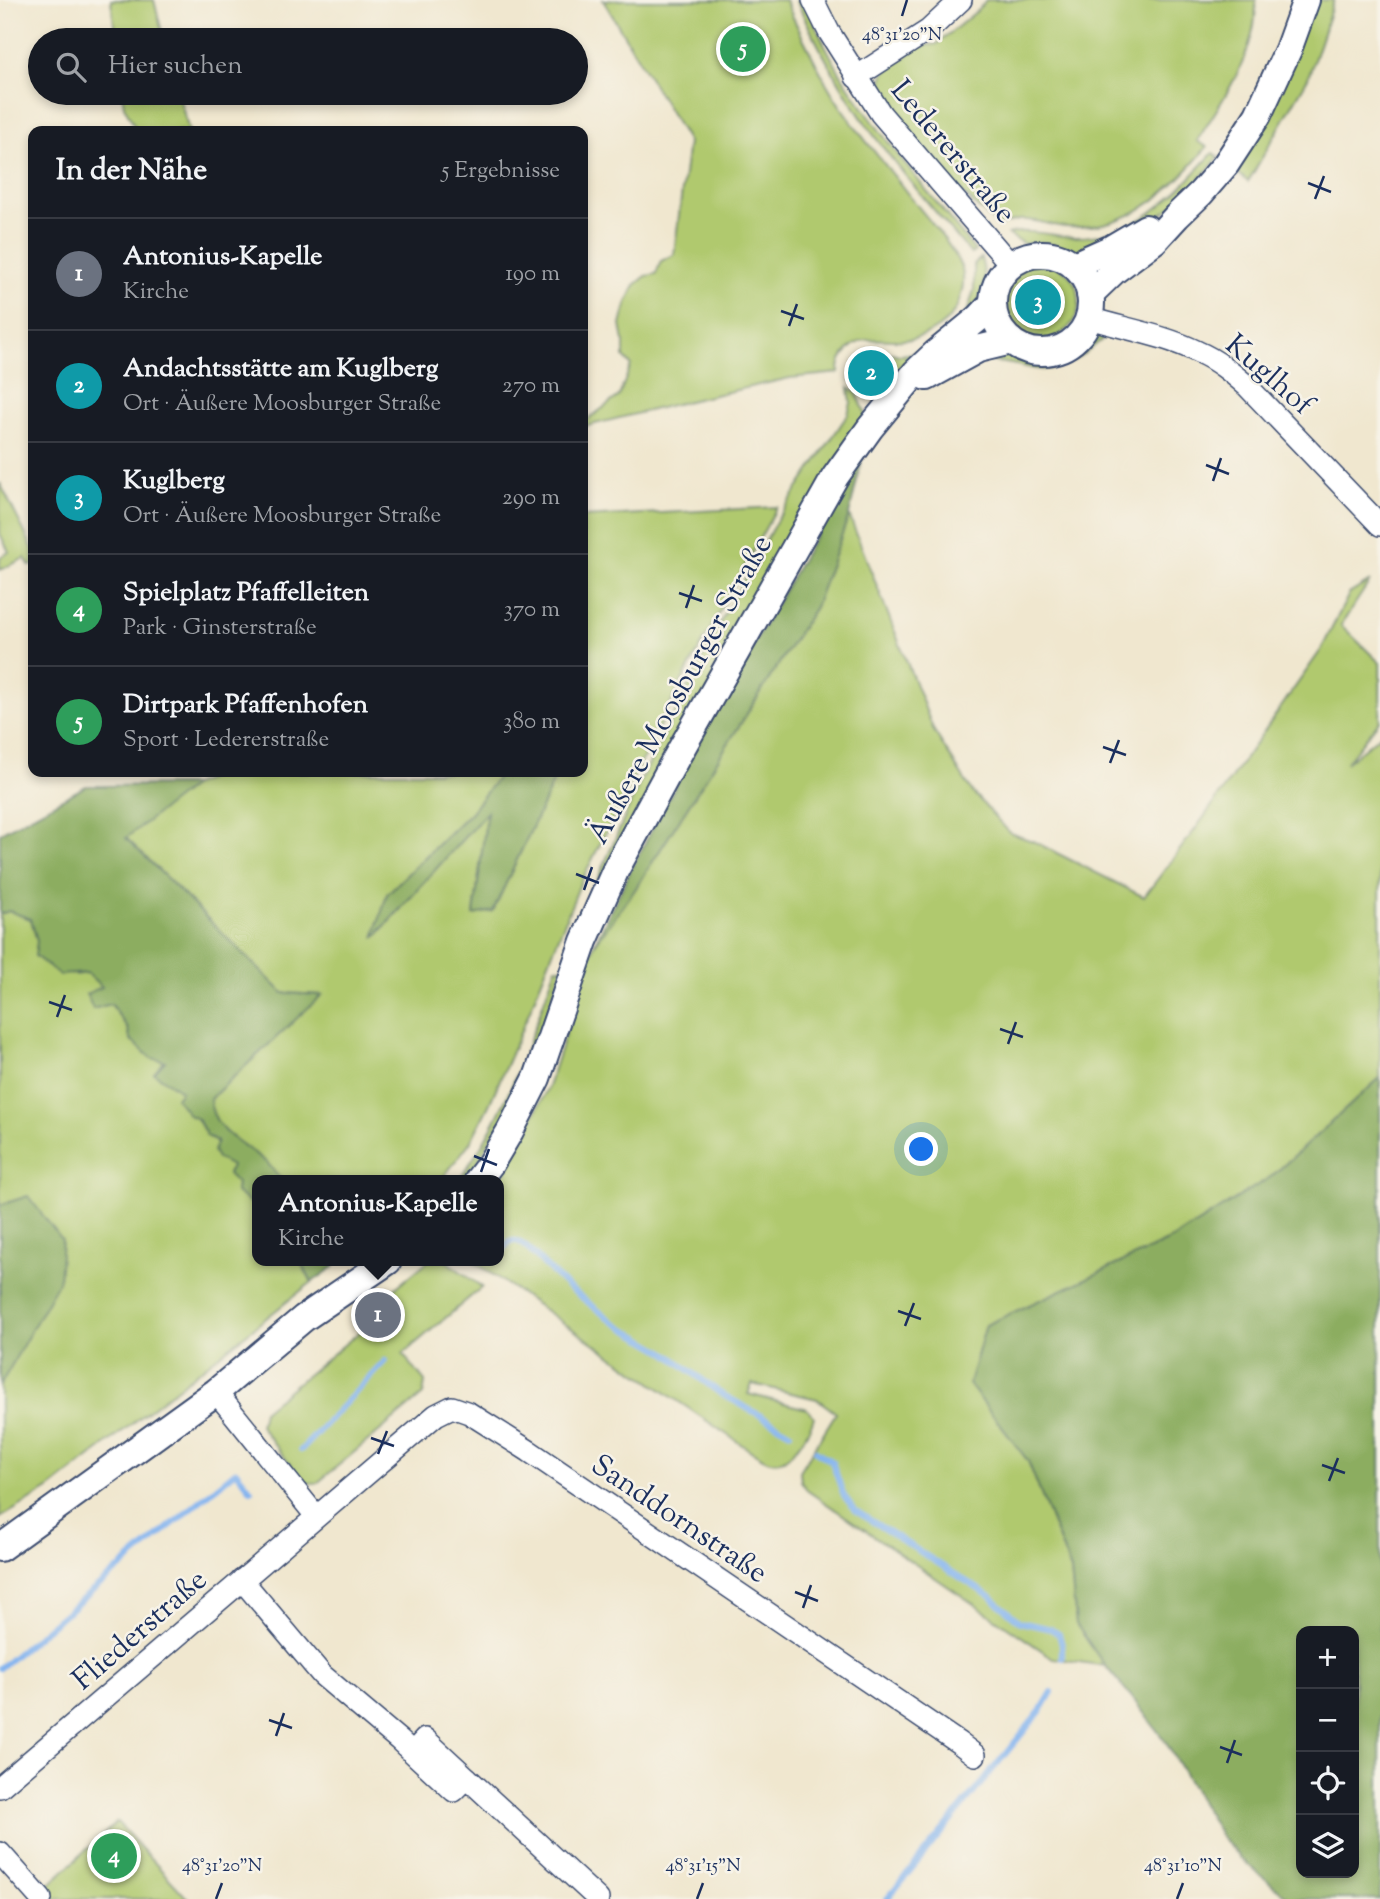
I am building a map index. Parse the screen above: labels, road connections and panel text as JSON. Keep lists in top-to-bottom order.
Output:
{
  "streets": {
    "street": [
      "Ledererstraße",
      "Kuglhof",
      "Äußere Moosburger Straße",
      "Sanddornstraße",
      "Fliederstraße"
    ]
  },
  "crossings": [
    ["Ledererstraße", "Kuglhof"],
    ["Ledererstraße", "Äußere Moosburger Straße"],
    ["Kuglhof", "Äußere Moosburger Straße"],
    ["Sanddornstraße", "Fliederstraße"]
  ],
  "page": {
    "pins": [
      "5",
      "3",
      "2",
      "1",
      "4"
    ],
    "search": "Hier suchen",
    "heading": ["In der Nähe", "5 Ergebnisse"],
    "list": [
      {
        "mark": "1",
        "name": "Antonius-Kapelle",
        "note": "Kirche",
        "value": "190 m"
      },
      {
        "mark": "2",
        "name": "Andachtsstätte am Kuglberg",
        "note": "Ort · Äußere Moosburger Straße",
        "value": "270 m"
      },
      {
        "mark": "3",
        "name": "Kuglberg",
        "note": "Ort · Äußere Moosburger Straße",
        "value": "290 m"
      },
      {
        "mark": "4",
        "name": "Spielplatz Pfaffelleiten",
        "note": "Park · Ginsterstraße",
        "value": "370 m"
      },
      {
        "mark": "5",
        "name": "Dirtpark Pfaffenhofen",
        "note": "Sport · Ledererstraße",
        "value": "380 m"
      }
    ],
    "popup": ["Antonius-Kapelle", "Kirche"],
    "map_buttons": ["+", "−"]
  },
  "coordinates": ["48°31'20\"N", "48°31'15\"N", "48°31'10\"N"]
}
